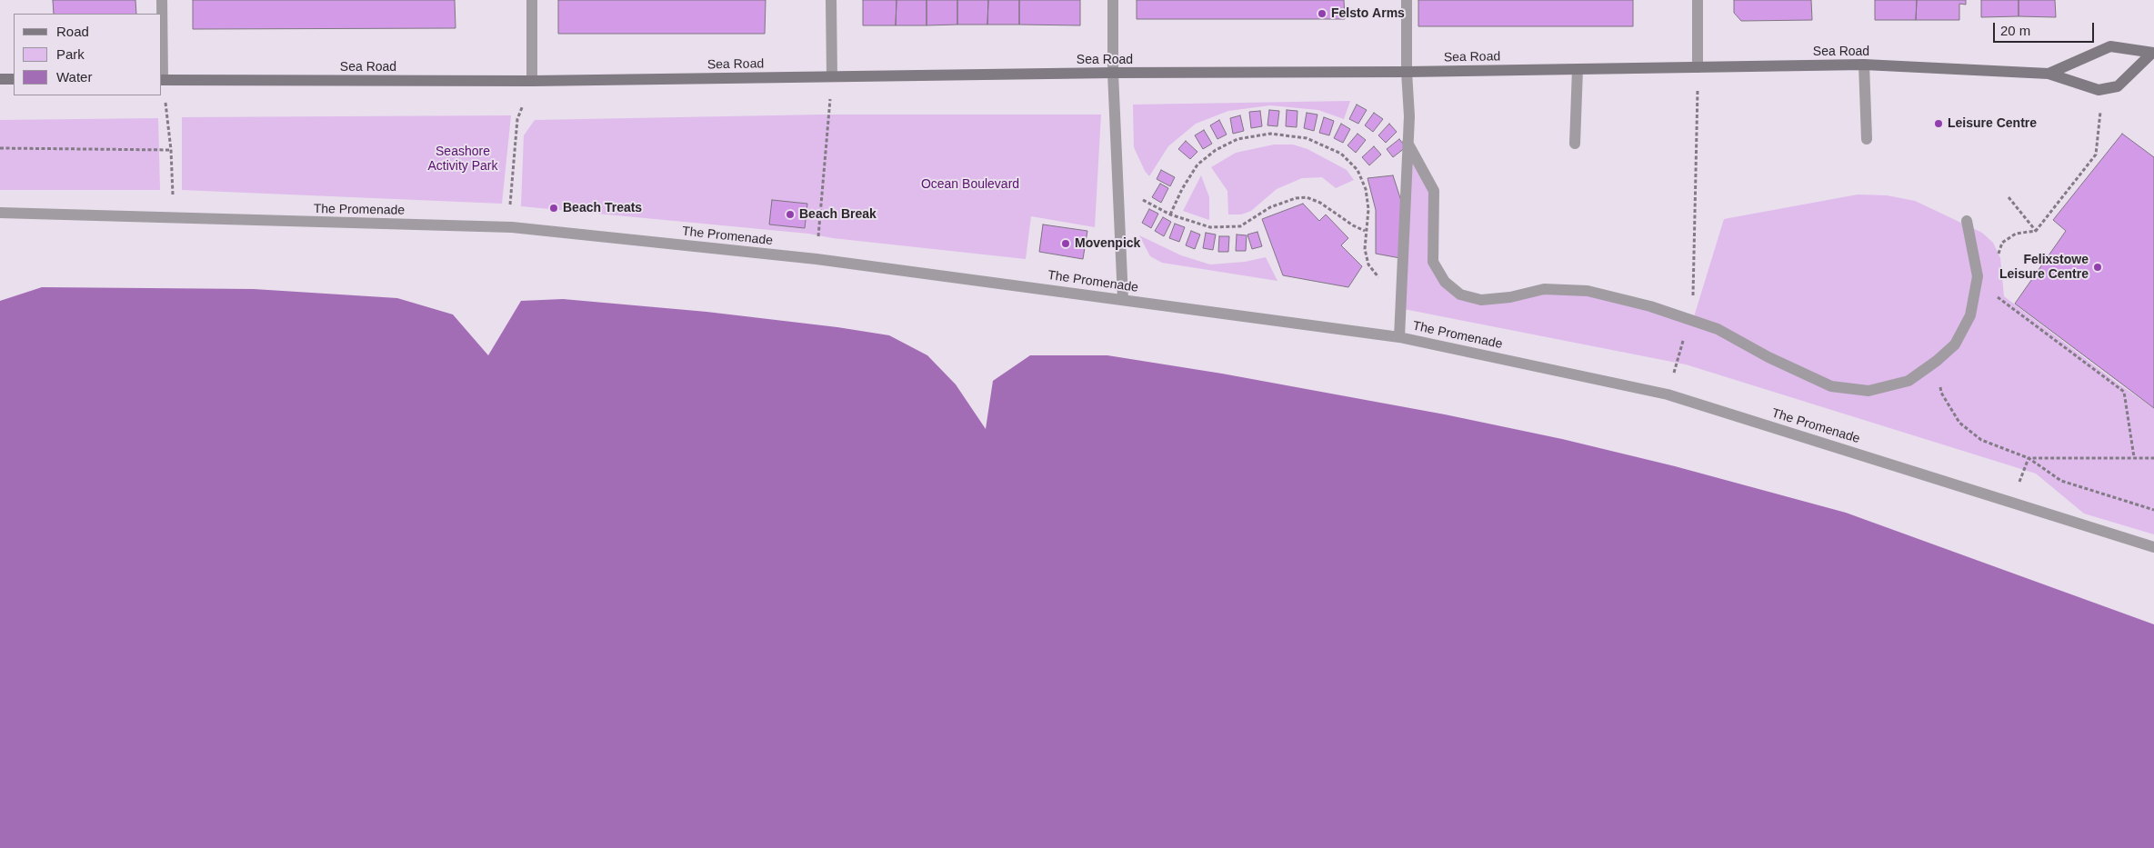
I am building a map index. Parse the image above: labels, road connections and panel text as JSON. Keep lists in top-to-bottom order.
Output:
{
  "streets": {
    "street": ["Sea Road", "The Promenade"]
  },
  "parks": ["Seashore Activity Park", "Ocean Boulevard"],
  "places": [
    "Felsto Arms",
    "Leisure Centre",
    "Beach Treats",
    "Beach Break",
    "Movenpick",
    "Felixstowe Leisure Centre"
  ],
  "legend": ["Road", "Park", "Water"],
  "scale_bar": "20 m"
}
